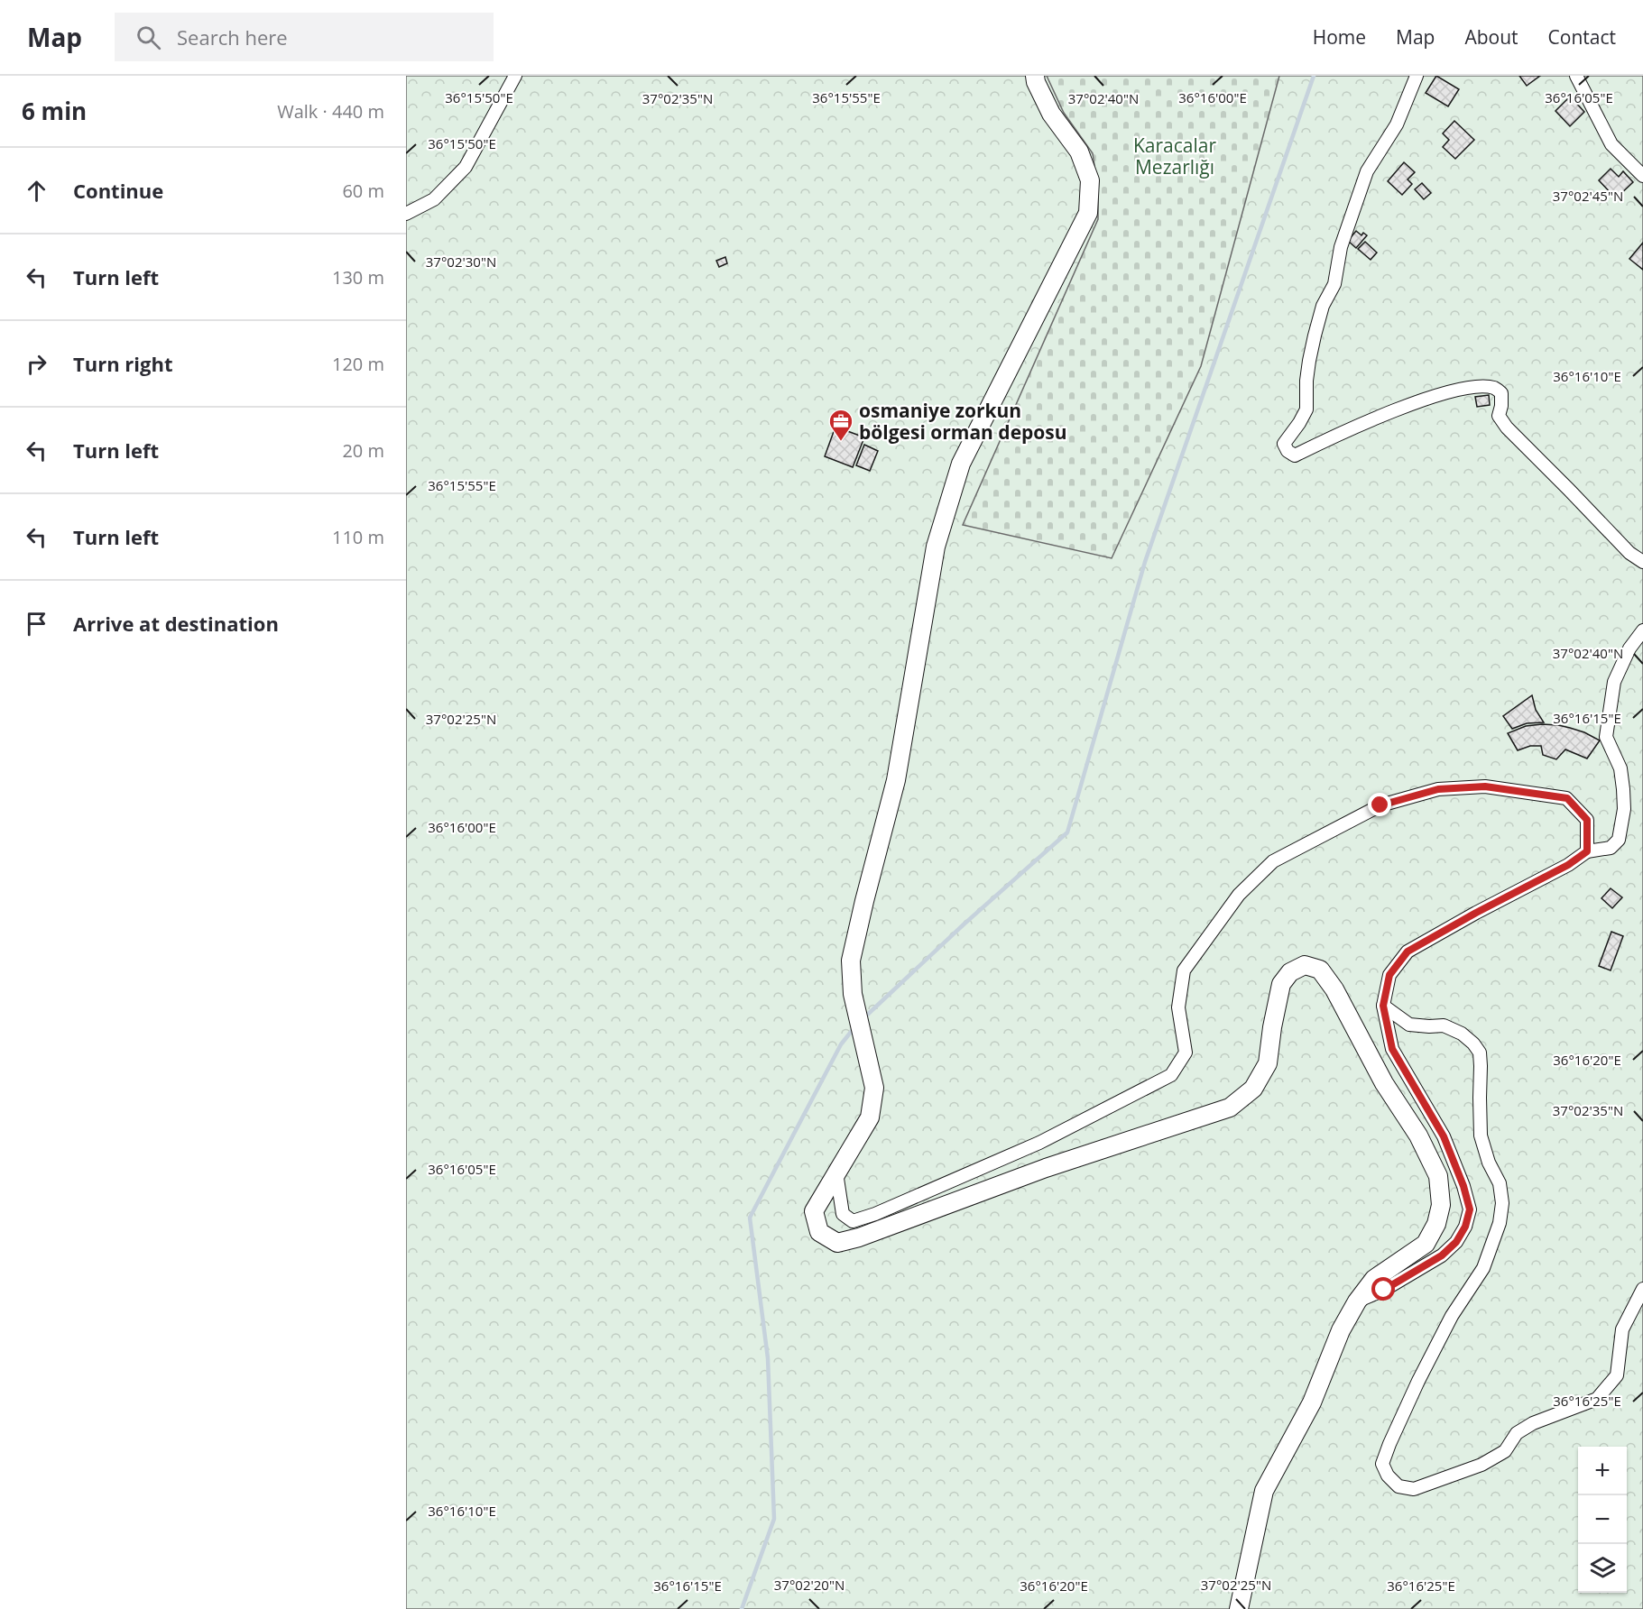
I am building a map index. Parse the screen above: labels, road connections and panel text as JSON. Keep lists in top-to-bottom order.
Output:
{
  "parks": ["Karacalar Mezarlığı"],
  "places": {
    "office": ["osmaniye zorkun bölgesi orman deposu"]
  },
  "page": {
    "header": "Map",
    "search": "Search here",
    "nav": [
      "Home",
      "Map",
      "About",
      "Contact"
    ],
    "heading": ["6 min", "Walk · 440 m"],
    "list": [
      ["Continue", "60 m"],
      ["Turn left", "130 m"],
      ["Turn right", "120 m"],
      ["Turn left", "20 m"],
      ["Turn left", "110 m"],
      "Arrive at destination"
    ],
    "map_buttons": ["+", "−"]
  },
  "coordinates": [
    "36°15'50\"E",
    "36°15'55\"E",
    "36°16'00\"E",
    "36°16'05\"E",
    "37°02'35\"N",
    "37°02'40\"N",
    "37°02'45\"N",
    "37°02'30\"N",
    "36°16'10\"E",
    "36°16'15\"E",
    "37°02'25\"N",
    "36°16'20\"E",
    "36°16'25\"E",
    "37°02'20\"N"
  ]
}
